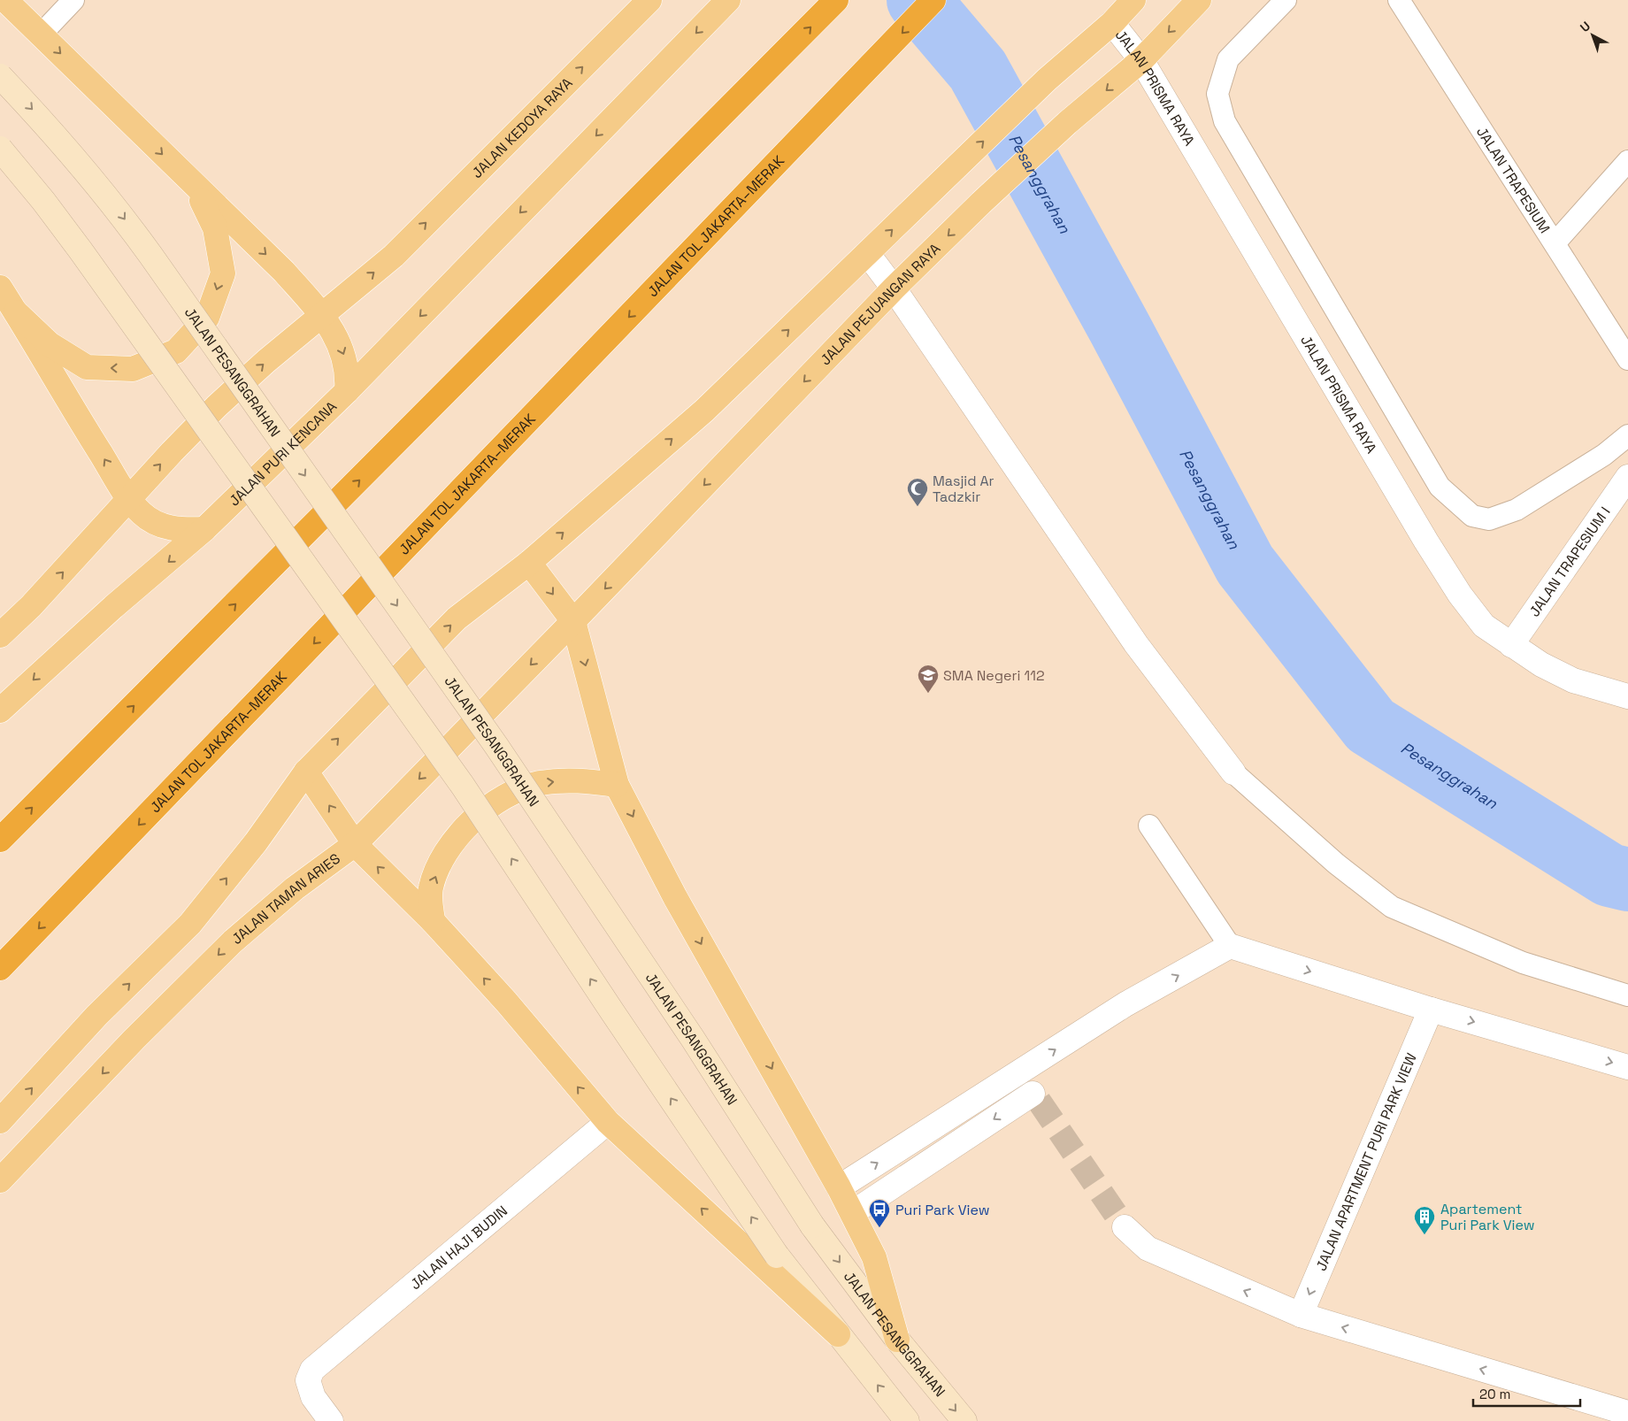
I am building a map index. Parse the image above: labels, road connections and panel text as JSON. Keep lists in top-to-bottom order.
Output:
{
  "streets": {
    "highway": ["JALAN TOL JAKARTA–MERAK"],
    "main road": [
      "JALAN KEDOYA RAYA",
      "JALAN PEJUANGAN RAYA",
      "JALAN PESANGGRAHAN",
      "JALAN PURI KENCANA",
      "JALAN TAMAN ARIES"
    ],
    "street": [
      "JALAN PRISMA RAYA",
      "JALAN TRAPESIUM I",
      "JALAN APARTMENT PURI PARK VIEW",
      "JALAN HAJI BUDIN"
    ],
    "lane": ["JALAN TRAPESIUM"]
  },
  "crossings": [
    ["JALAN PRISMA RAYA", "JALAN PEJUANGAN RAYA"],
    ["JALAN PRISMA RAYA", "JALAN TRAPESIUM I"],
    ["JALAN PEJUANGAN RAYA", "JALAN TAMAN ARIES"]
  ],
  "one_way": ["JALAN KEDOYA RAYA", "JALAN APARTMENT PURI PARK VIEW"],
  "water": ["Pesanggrahan"],
  "places": {
    "mosque": ["Masjid Ar Tadzkir"],
    "school or university": ["SMA Negeri 112"],
    "bus stop": ["Puri Park View"],
    "building": ["Apartement Puri Park View"]
  },
  "scale_bar": "20 m",
  "north": "top left"
}
